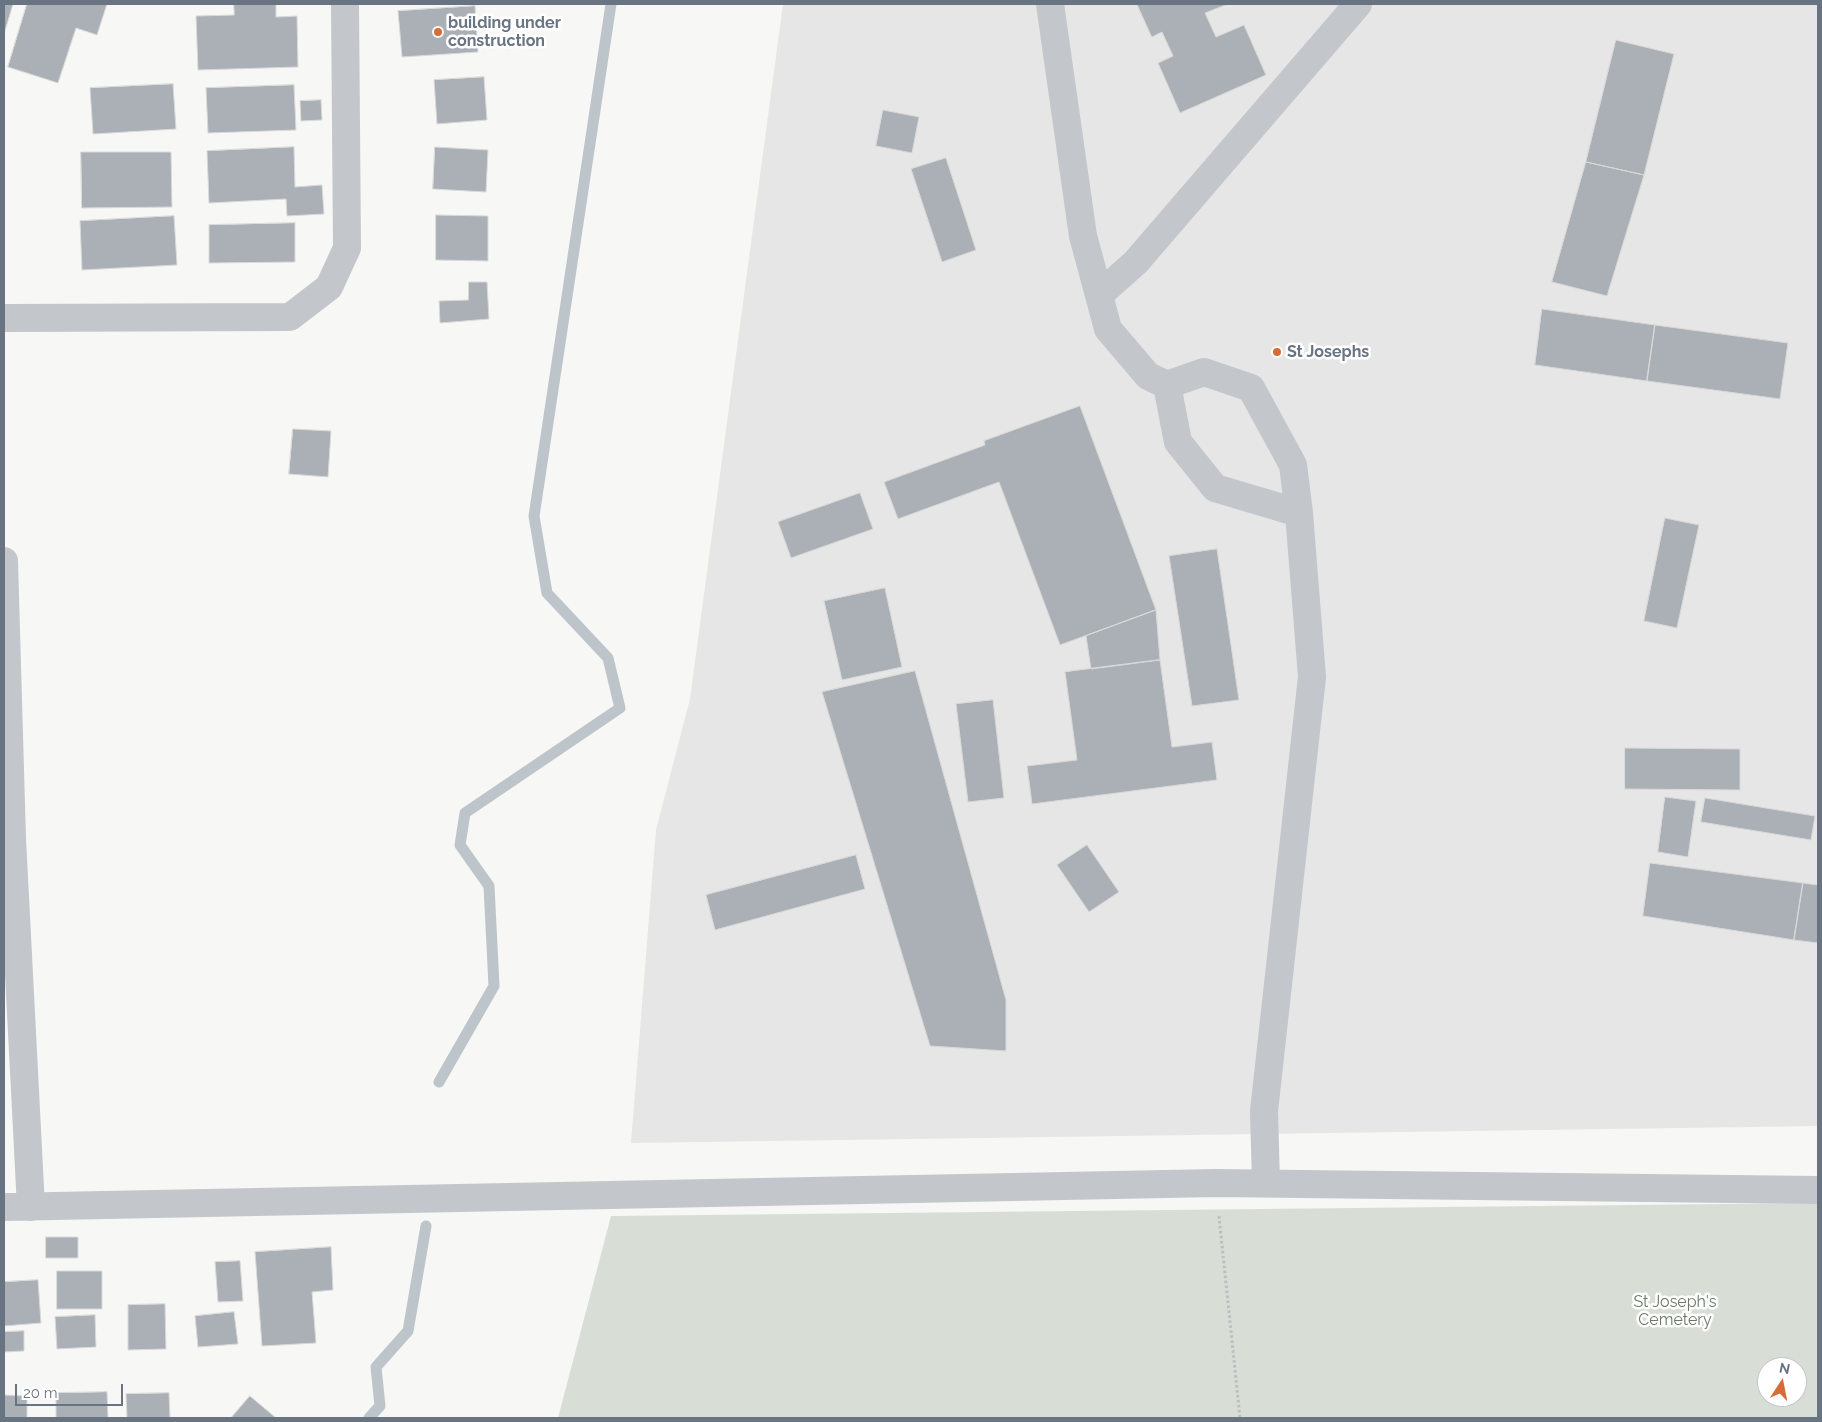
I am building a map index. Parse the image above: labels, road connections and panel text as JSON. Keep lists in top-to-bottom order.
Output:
{
  "parks": ["St Joseph's Cemetery"],
  "places": ["building under construction", "St Josephs"],
  "scale_bar": "20 m",
  "north": "top"
}
